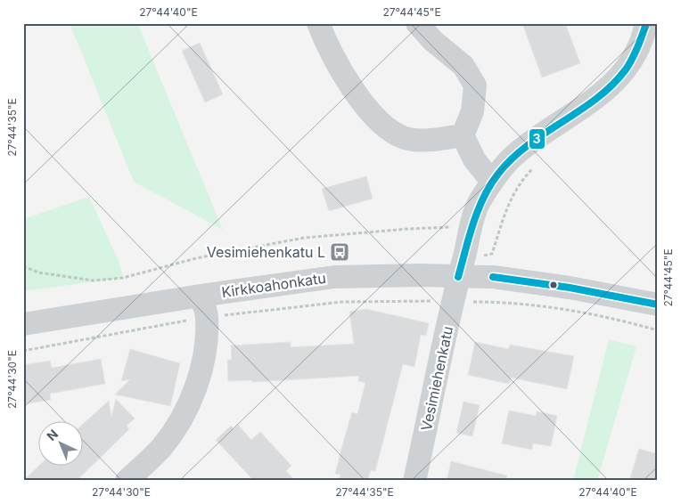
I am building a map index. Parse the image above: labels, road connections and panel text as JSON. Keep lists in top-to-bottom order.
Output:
{
  "streets": {
    "street": ["Kirkkoahonkatu", "Vesimiehenkatu"]
  },
  "crossings": [
    ["Kirkkoahonkatu", "Vesimiehenkatu"]
  ],
  "places": {
    "bus stop": ["Vesimiehenkatu L"]
  },
  "lines": ["transit line 3"],
  "north": "top left",
  "coordinates": [
    "27°44'40\"E",
    "27°44'45\"E",
    "27°44'35\"E",
    "27°44'30\"E"
  ]
}
